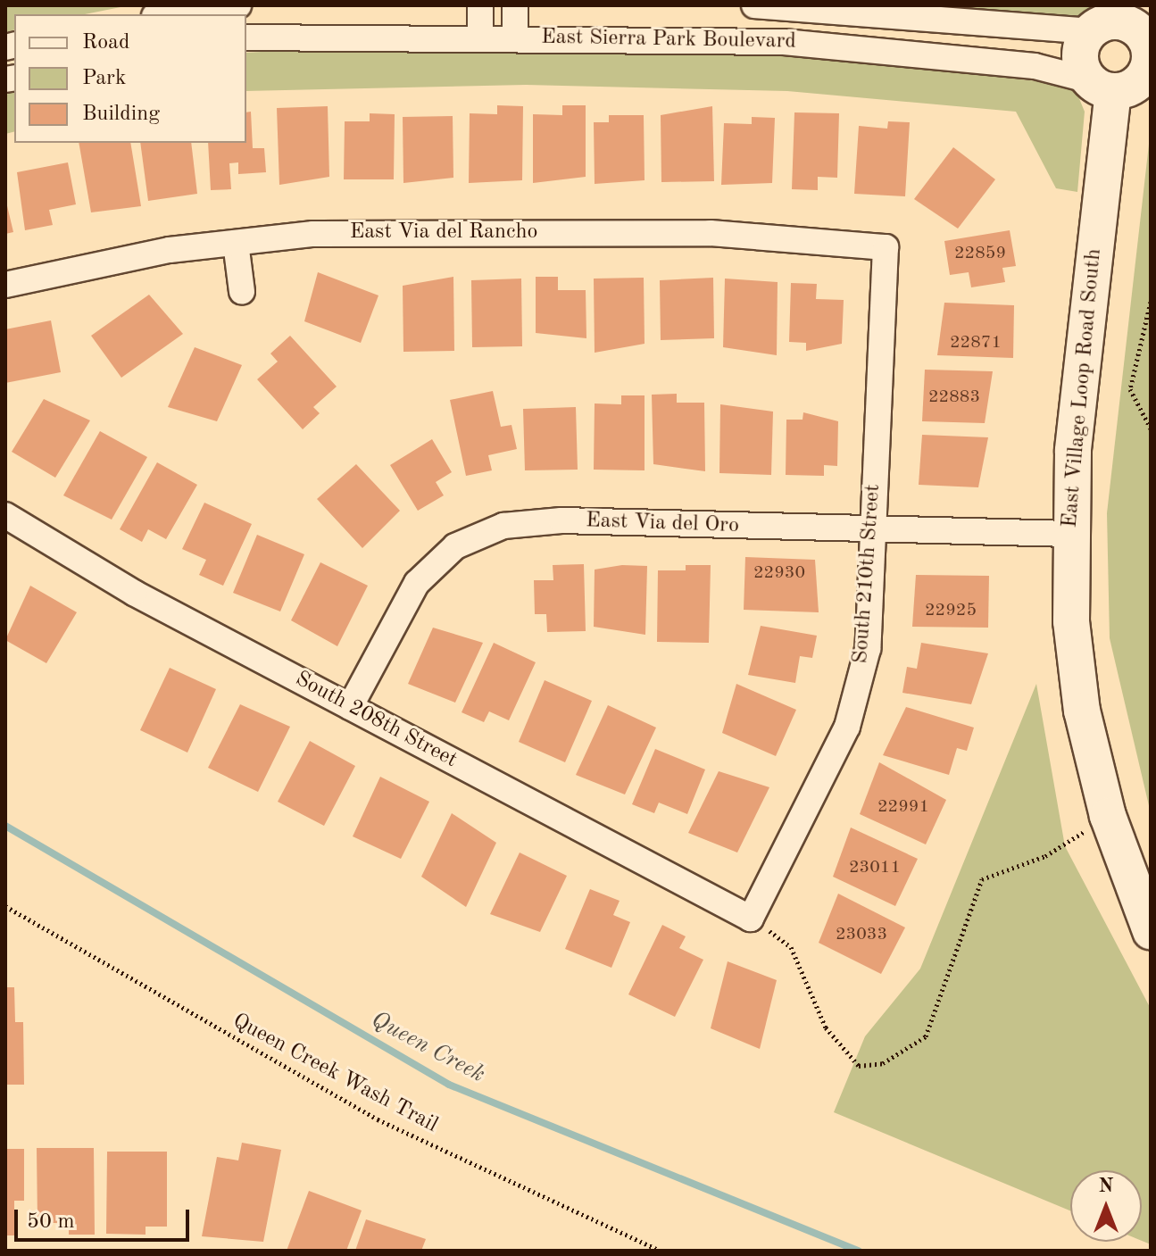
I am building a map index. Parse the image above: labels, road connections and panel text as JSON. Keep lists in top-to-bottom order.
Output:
{
  "streets": {
    "street": [
      "East Sierra Park Boulevard",
      "East Via del Rancho",
      "East Village Loop Road South",
      "East Via del Oro",
      "South 210th Street",
      "South 208th Street"
    ],
    "path": ["Queen Creek Wash Trail"]
  },
  "crossings": [
    ["East Sierra Park Boulevard", "East Village Loop Road South"],
    ["East Via del Rancho", "South 210th Street"],
    ["East Village Loop Road South", "East Via del Oro"],
    ["East Via del Oro", "South 210th Street"],
    ["East Via del Oro", "South 208th Street"],
    ["South 210th Street", "South 208th Street"]
  ],
  "water": ["Queen Creek"],
  "house_numbers": [
    "22859",
    "22871",
    "22883",
    "22930",
    "22925",
    "22991",
    "23011",
    "23033"
  ],
  "legend": ["Road", "Park", "Building"],
  "scale_bar": "50 m",
  "north": "top"
}
